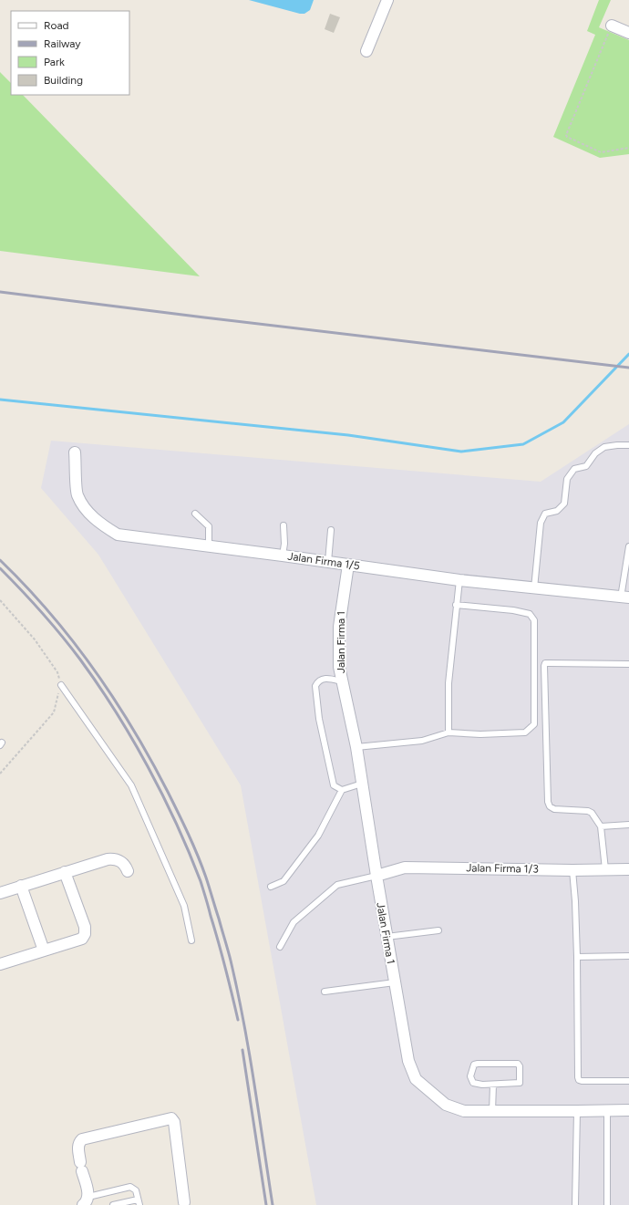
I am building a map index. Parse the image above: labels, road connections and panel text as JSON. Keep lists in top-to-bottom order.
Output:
{
  "streets": {
    "street": ["Jalan Firma 1/5", "Jalan Firma 1", "Jalan Firma 1/3"]
  },
  "crossings": [
    ["Jalan Firma 1/5", "Jalan Firma 1"],
    ["Jalan Firma 1", "Jalan Firma 1/3"]
  ],
  "legend": [
    "Road",
    "Railway",
    "Park",
    "Building"
  ]
}
